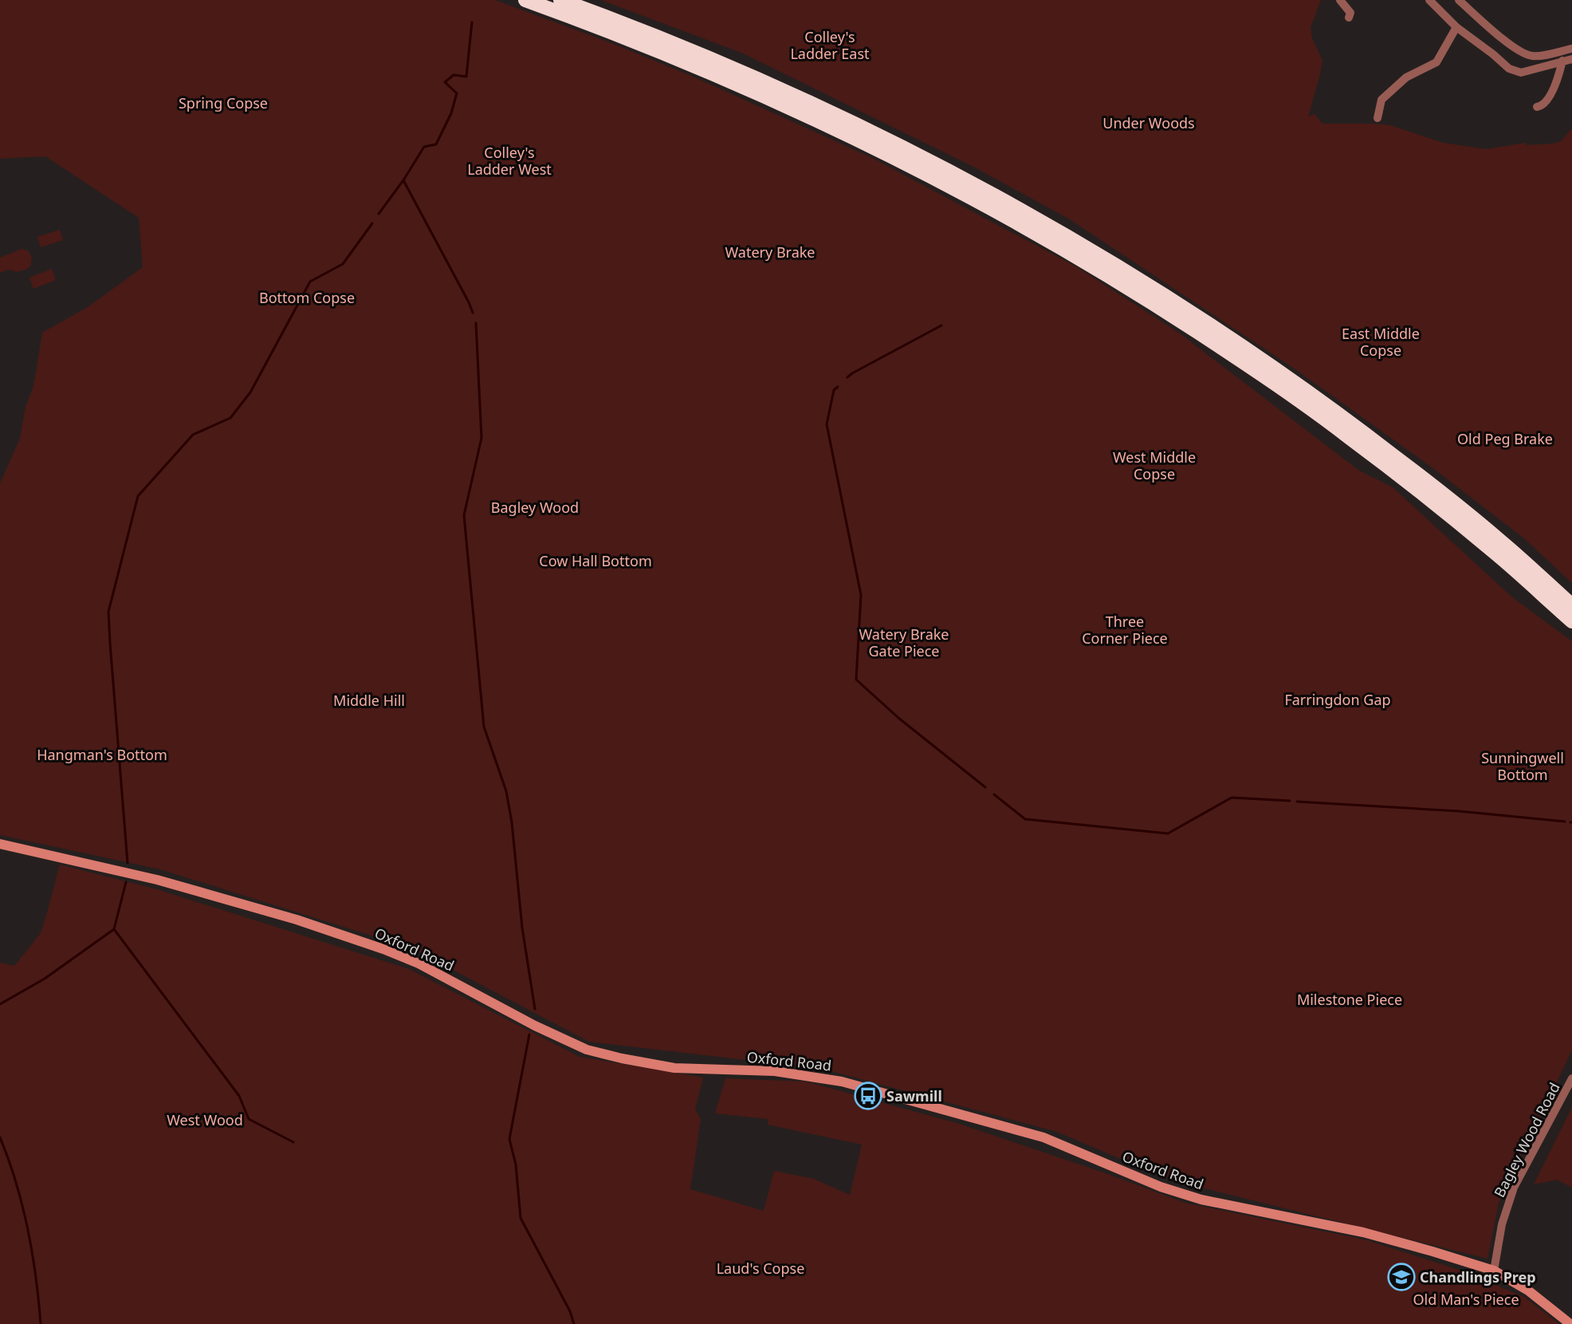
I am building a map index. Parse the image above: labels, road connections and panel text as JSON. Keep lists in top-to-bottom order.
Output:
{
  "streets": {
    "street": ["Oxford Road", "Bagley Wood Road"]
  },
  "crossings": [
    ["Oxford Road", "Bagley Wood Road"]
  ],
  "parks": [
    "Colley's Ladder East",
    "Spring Copse",
    "Under Woods",
    "Colley's Ladder West",
    "Watery Brake",
    "Bottom Copse",
    "East Middle Copse",
    "Old Peg Brake",
    "West Middle Copse",
    "Bagley Wood",
    "Cow Hall Bottom",
    "Three Corner Piece",
    "Watery Brake Gate Piece",
    "Farringdon Gap",
    "Middle Hill",
    "Hangman's Bottom",
    "Sunningwell Bottom",
    "Milestone Piece",
    "West Wood",
    "Laud's Copse",
    "Old Man's Piece"
  ],
  "places": {
    "bus stop": ["Sawmill"],
    "school or university": ["Chandlings Prep"]
  }
}
